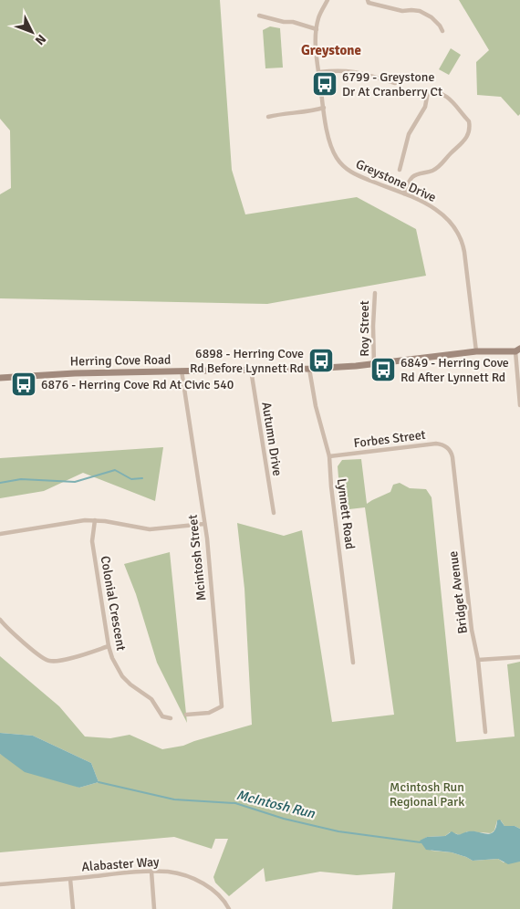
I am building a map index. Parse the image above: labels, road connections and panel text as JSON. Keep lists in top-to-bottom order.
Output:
{
  "streets": {
    "main road": ["Herring Cove Road"],
    "street": [
      "Greystone Drive",
      "Roy Street",
      "Autumn Drive",
      "Forbes Street",
      "Lynnett Road",
      "Mcintosh Street",
      "Bridget Avenue",
      "Colonial Crescent",
      "Alabaster Way"
    ]
  },
  "crossings": [
    ["Greystone Drive", "Herring Cove Road"],
    ["Roy Street", "Herring Cove Road"],
    ["Herring Cove Road", "Autumn Drive"],
    ["Herring Cove Road", "Lynnett Road"],
    ["Herring Cove Road", "Mcintosh Street"],
    ["Forbes Street", "Lynnett Road"],
    ["Forbes Street", "Bridget Avenue"]
  ],
  "districts": ["Greystone"],
  "water": ["McIntosh Run"],
  "parks": ["Mcintosh Run Regional Park"],
  "places": {
    "bus stop": [
      "6799 - Greystone Dr At Cranberry Ct",
      "6898 - Herring Cove Rd Before Lynnett Rd",
      "6849 - Herring Cove Rd After Lynnett Rd",
      "6876 - Herring Cove Rd At Civic 540"
    ]
  },
  "north": "bottom right"
}
